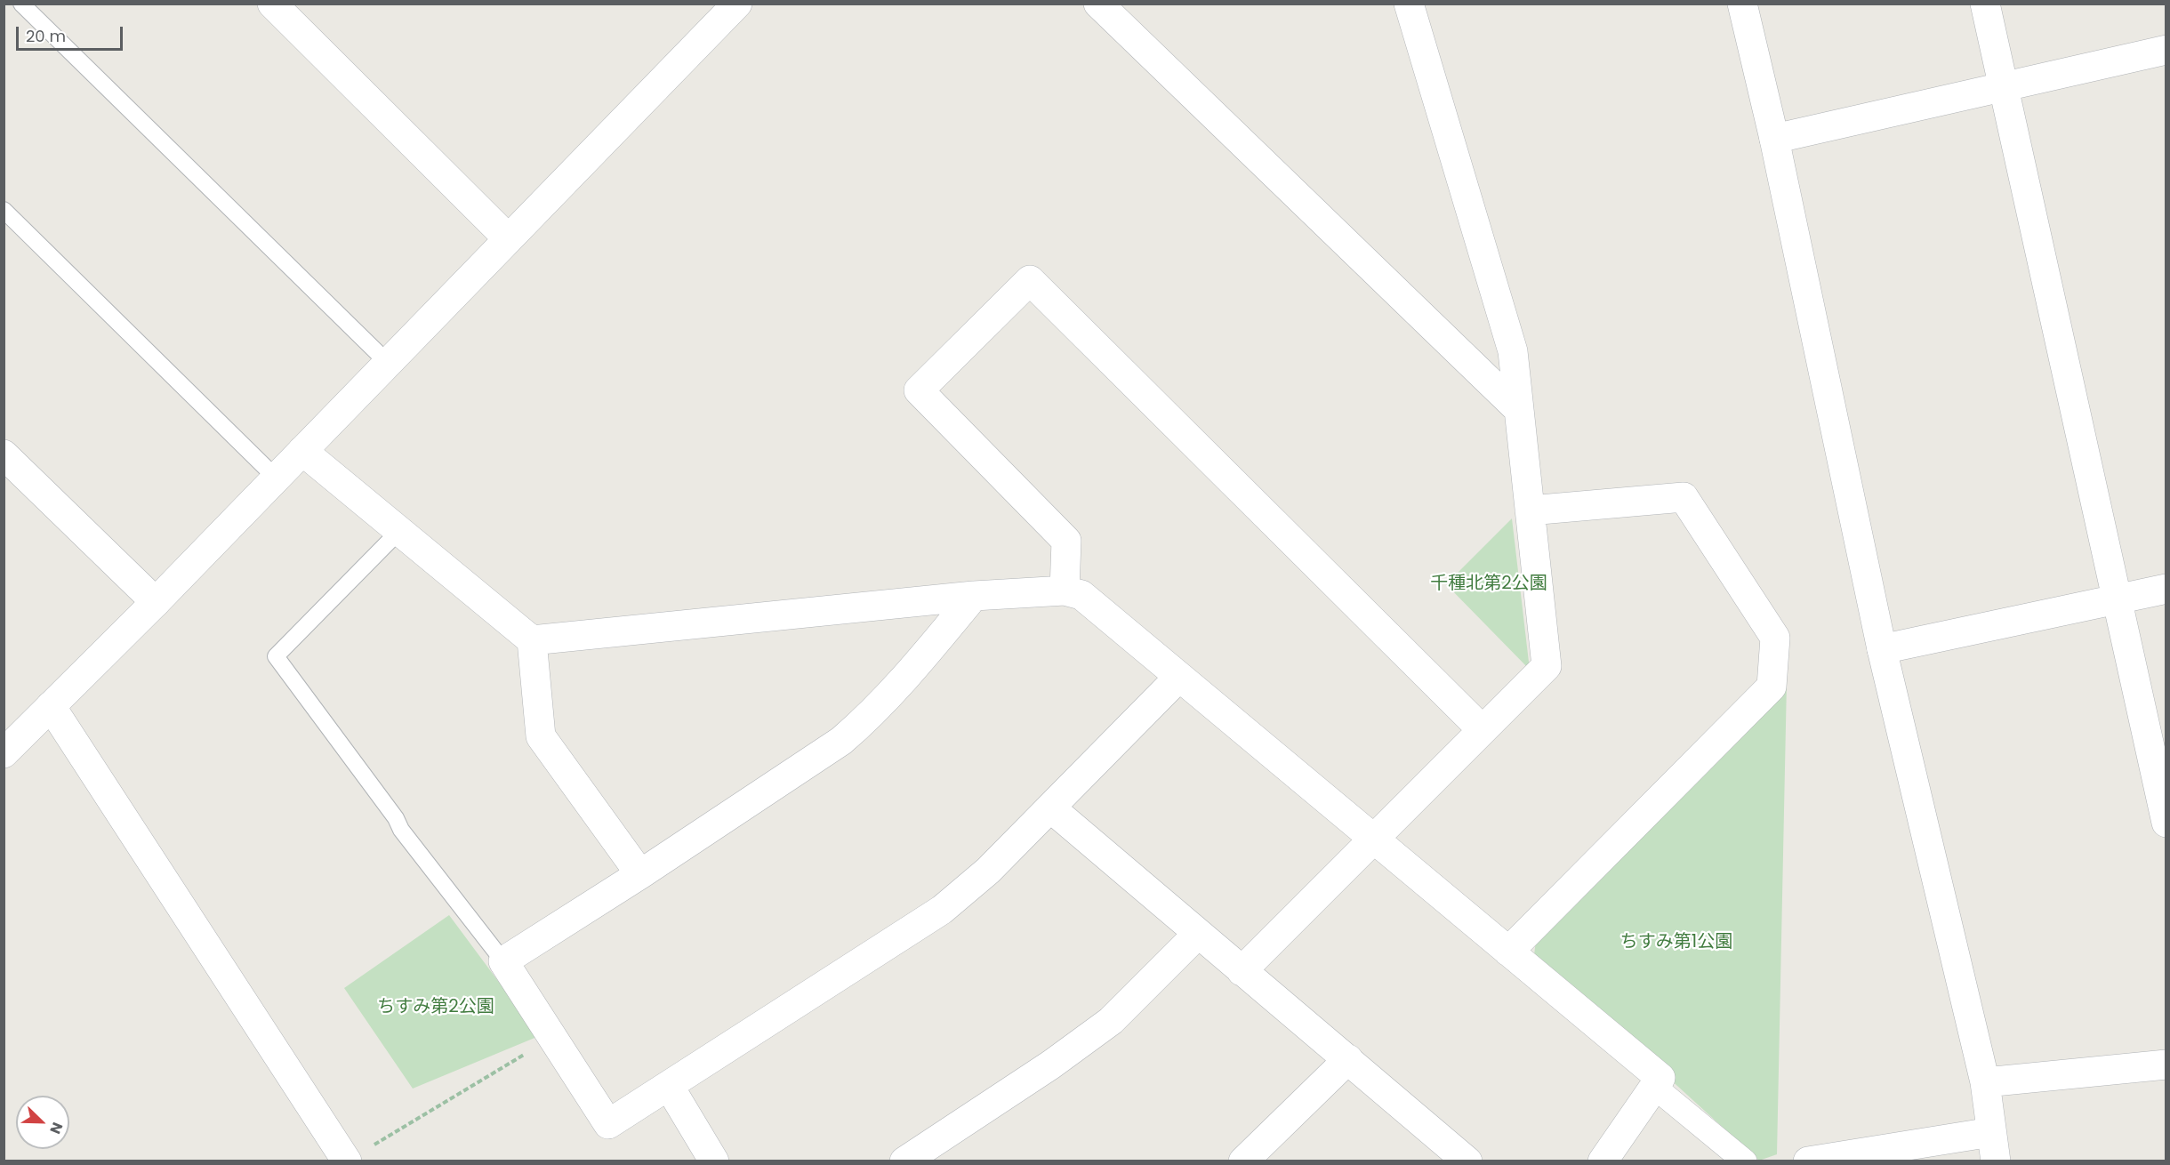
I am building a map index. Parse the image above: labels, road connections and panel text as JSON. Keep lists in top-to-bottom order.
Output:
{
  "parks": ["千種北第2公園", "ちすみ第1公園", "ちすみ第2公園"],
  "scale_bar": "20 m",
  "north": "bottom right"
}
